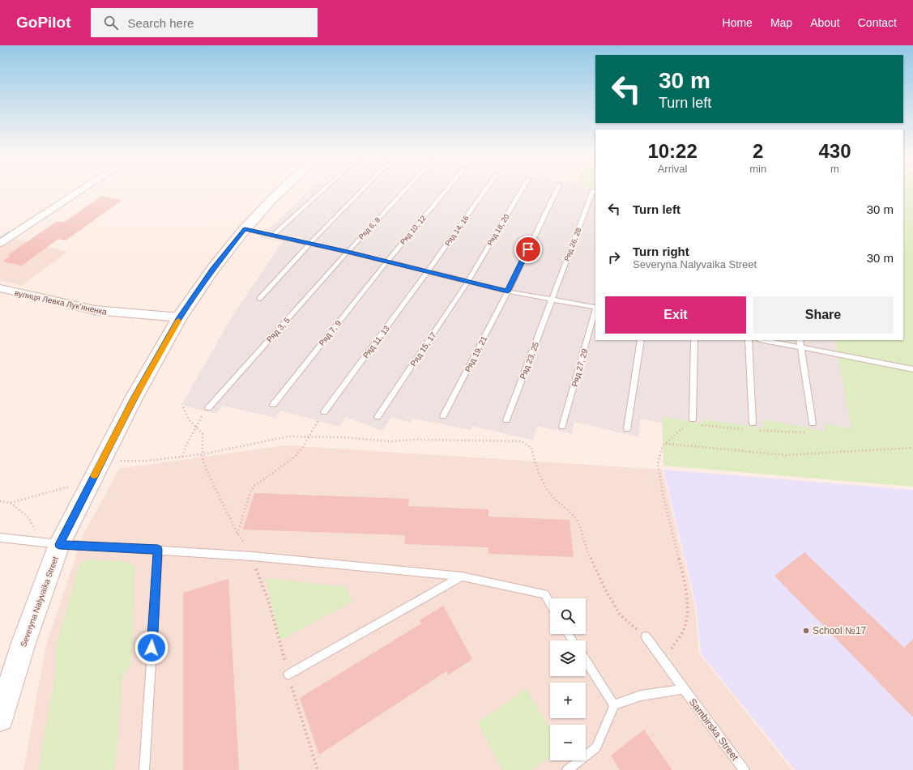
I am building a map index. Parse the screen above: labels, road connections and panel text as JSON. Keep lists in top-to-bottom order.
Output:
{
  "streets": {
    "street": ["вулиця Левка Лукʼяненка", "Severyna Nalyvaika Street"],
    "lane": [
      "Ряд 6, 8",
      "Ряд 10, 12",
      "Ряд 18, 20",
      "Ряд 14, 16",
      "Ряд 26, 28",
      "Ряд 3, 5",
      "Ряд 7, 9",
      "Ряд 11, 13",
      "Ряд 15, 17",
      "Ряд 19, 21",
      "Ряд 23, 25",
      "Ряд 27, 29",
      "Sambirska Street"
    ]
  },
  "crossings": [
    ["Ряд 6, 8", "Ряд 3, 5"],
    ["Ряд 10, 12", "Ряд 7, 9"],
    ["Ряд 18, 20", "Ряд 15, 17"],
    ["Ряд 14, 16", "Ряд 11, 13"],
    ["Ряд 26, 28", "Ряд 23, 25"],
    ["вулиця Левка Лукʼяненка", "Severyna Nalyvaika Street"]
  ],
  "places": ["School №17"],
  "page": {
    "header": "GoPilot",
    "search": "Search here",
    "nav": [
      "Home",
      "Map",
      "About",
      "Contact"
    ],
    "turn": ["30 m", "Turn left"],
    "eta": [
      "10:22",
      "Arrival",
      "2",
      "min",
      "430",
      "m"
    ],
    "list": [
      {
        "name": "Turn left",
        "value": "30 m"
      },
      {
        "name": "Turn right",
        "note": "Severyna Nalyvaika Street",
        "value": "30 m"
      }
    ],
    "buttons": ["Exit", "Share"],
    "map_buttons": ["+", "−"]
  }
}
